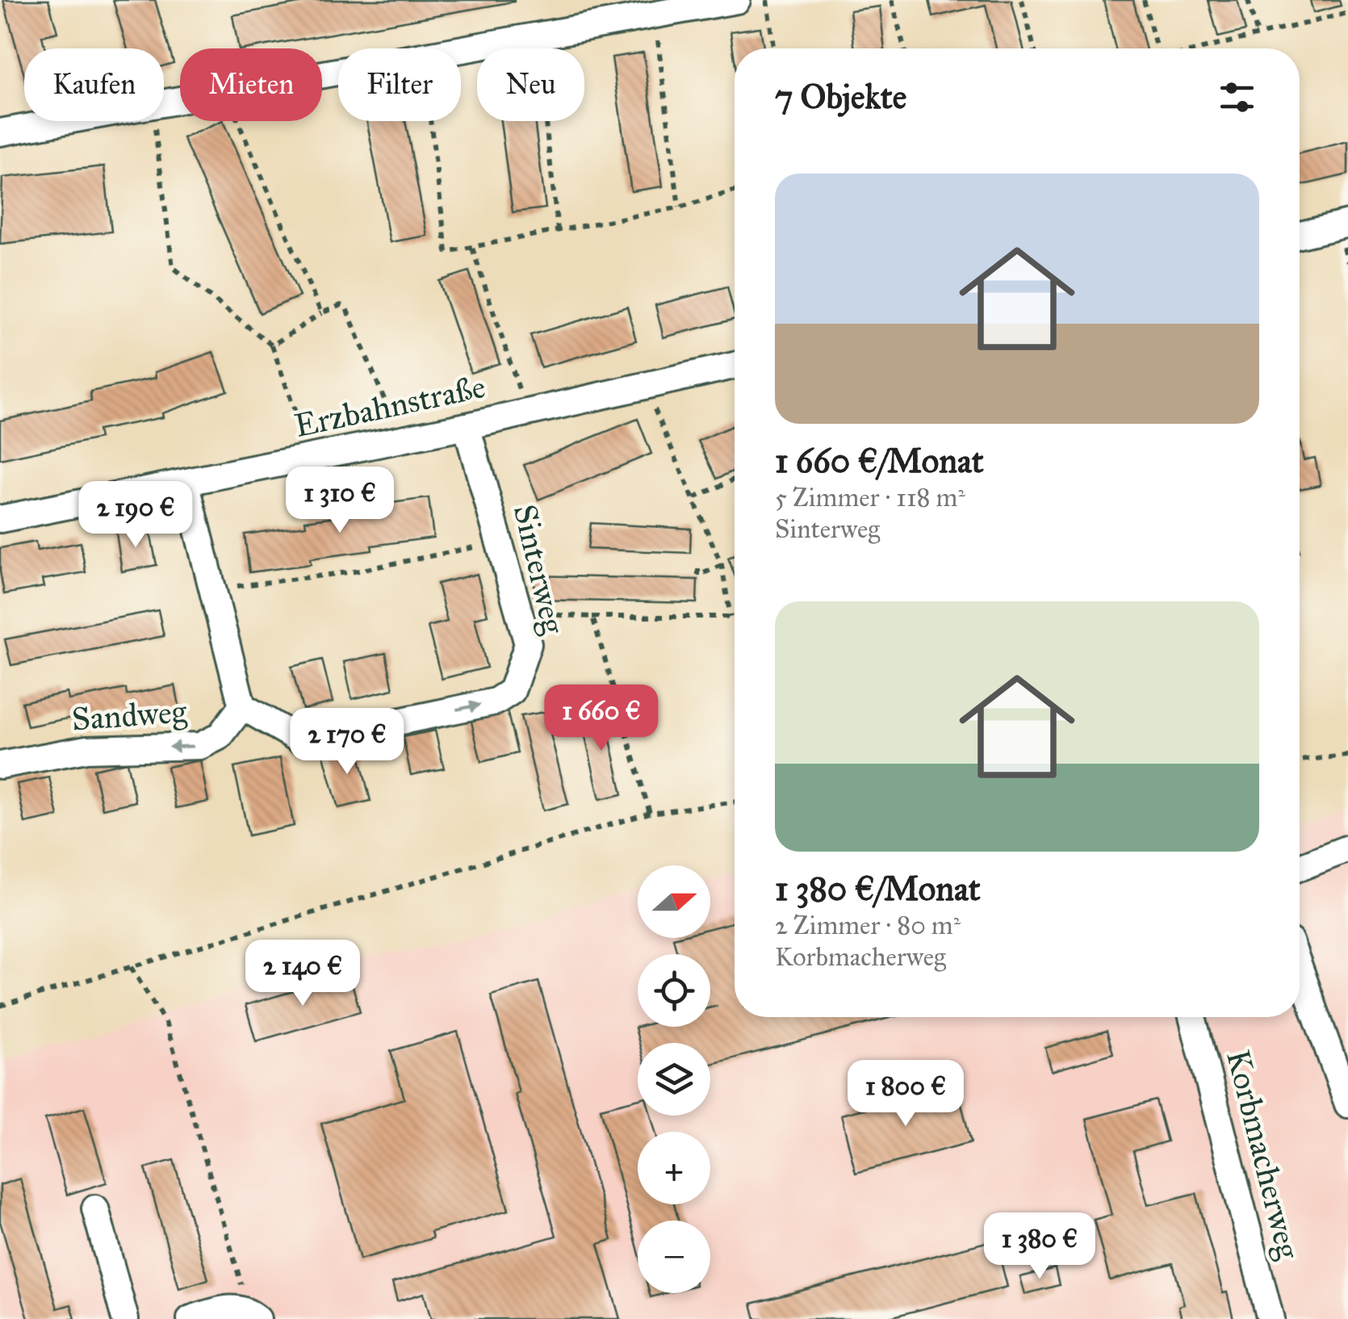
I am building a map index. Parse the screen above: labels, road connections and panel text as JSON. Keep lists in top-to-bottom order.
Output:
{
  "streets": {
    "street": [
      "Erzbahnstraße",
      "Sinterweg",
      "Sandweg",
      "Korbmacherweg"
    ]
  },
  "crossings": [
    ["Erzbahnstraße", "Sinterweg"],
    ["Sinterweg", "Sandweg"]
  ],
  "one_way": ["Sandweg"],
  "north": "right",
  "page": {
    "chip": [
      "Kaufen",
      "Mieten",
      "Filter",
      "Neu"
    ],
    "heading": "7 Objekte",
    "list": [
      {
        "name": "1 660 €/Monat",
        "note": "5 Zimmer · 118 m² · Sinterweg"
      },
      {
        "name": "1 380 €/Monat",
        "note": "2 Zimmer · 80 m² · Korbmacherweg"
      }
    ],
    "price": [
      "1 310 €",
      "2 190 €",
      "1 660 €",
      "2 170 €",
      "2 140 €",
      "1 800 €",
      "1 380 €"
    ],
    "map_buttons": ["+", "−"]
  }
}
